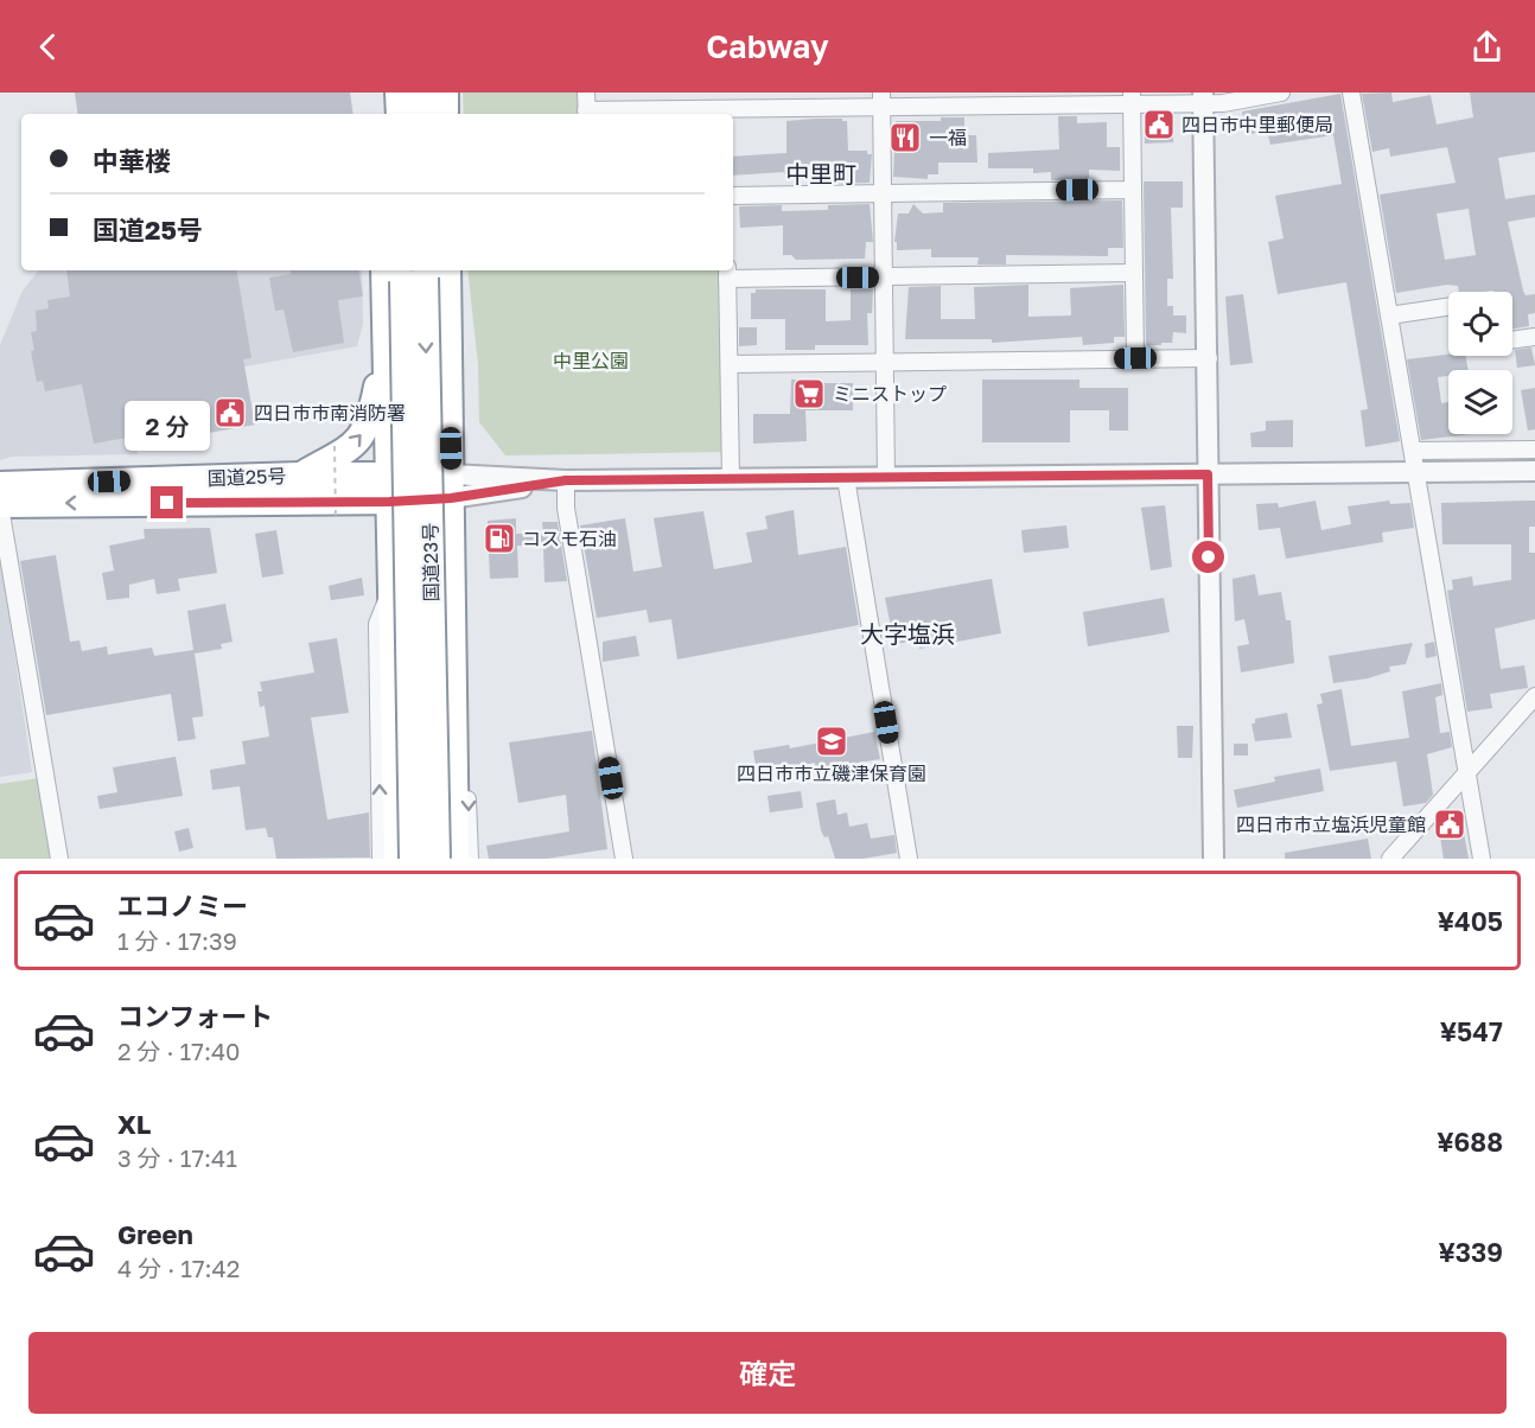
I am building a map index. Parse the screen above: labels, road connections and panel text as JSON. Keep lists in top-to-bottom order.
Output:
{
  "streets": {
    "highway": ["国道25号", "国道23号"]
  },
  "districts": ["中里町", "大字塩浜"],
  "parks": ["中里公園"],
  "places": {
    "public building": ["四日市中里郵便局", "四日市市南消防署", "四日市市立塩浜児童館"],
    "restaurant": ["一福"],
    "supermarket": ["ミニストップ"],
    "fuel station": ["コスモ石油"],
    "school or university": ["四日市市立磯津保育園"]
  },
  "page": {
    "header": "Cabway",
    "banner": ["中華楼", "国道25号"],
    "bubble": "2 分",
    "list": [
      {
        "name": "エコノミー",
        "note": "1 分 · 17:39",
        "value": "¥405"
      },
      {
        "name": "コンフォート",
        "note": "2 分 · 17:40",
        "value": "¥547"
      },
      {
        "name": "XL",
        "note": "3 分 · 17:41",
        "value": "¥688"
      },
      {
        "name": "Green",
        "note": "4 分 · 17:42",
        "value": "¥339"
      }
    ],
    "buttons": "確定"
  }
}
